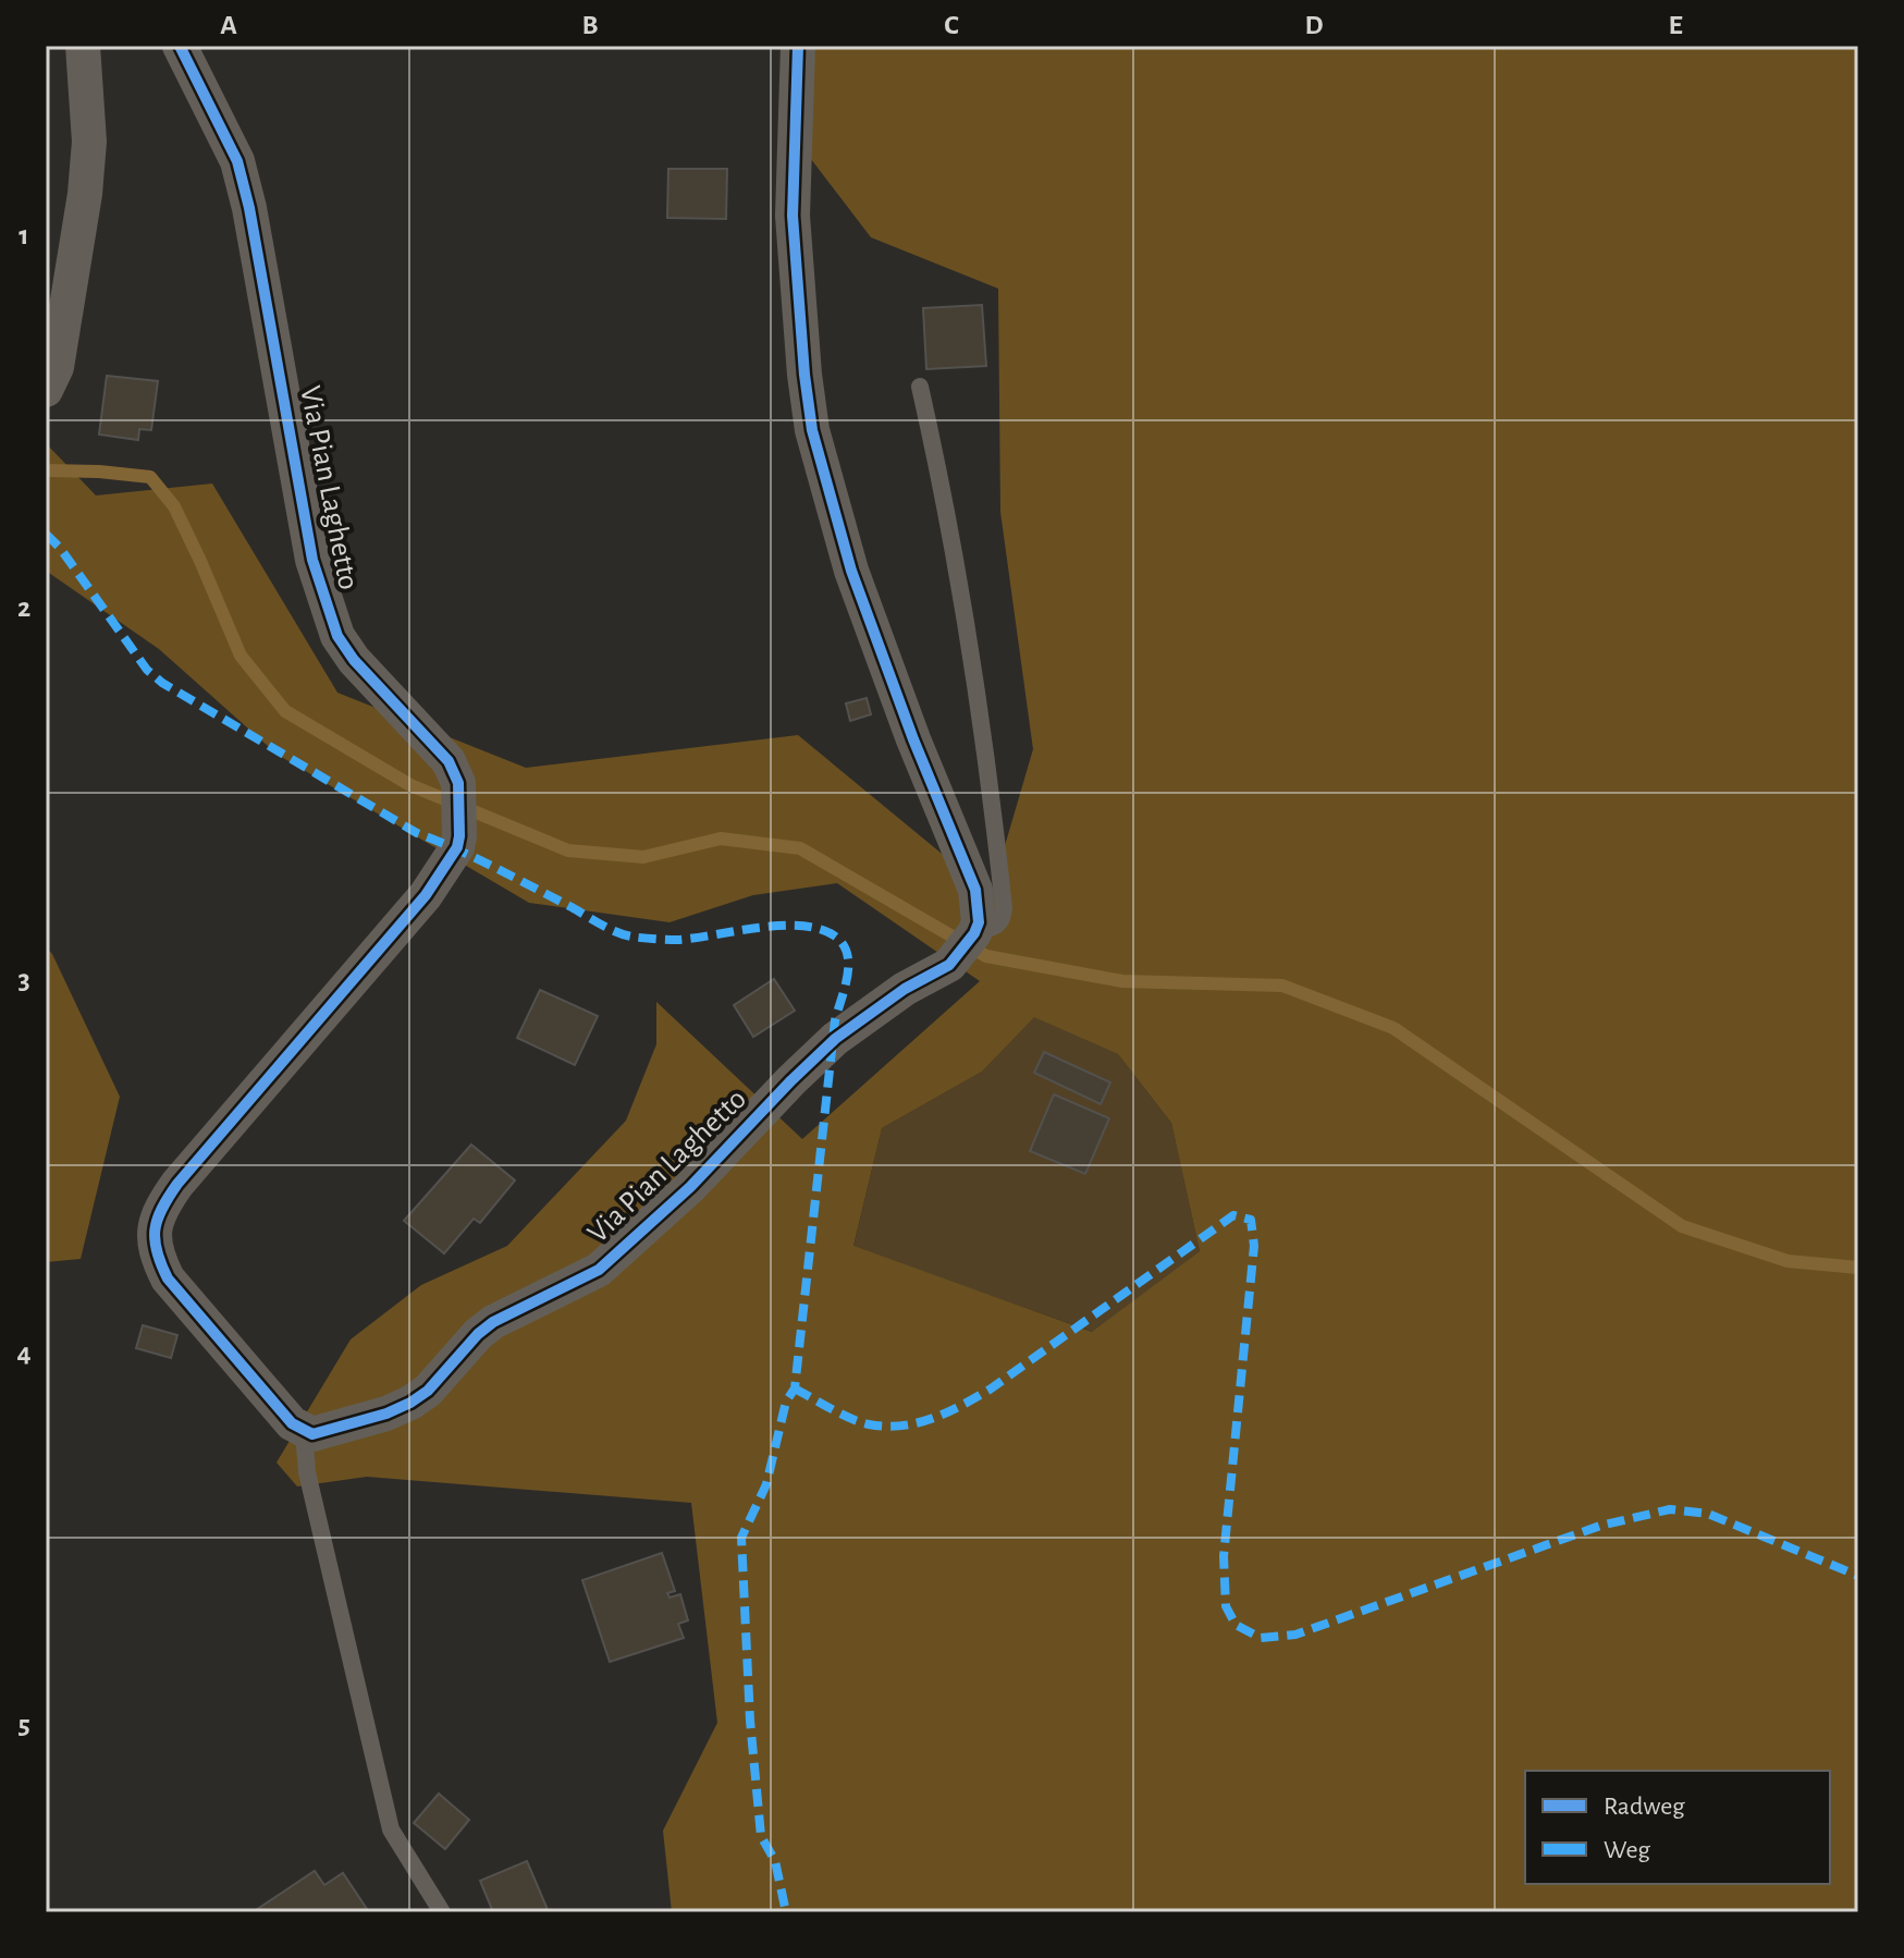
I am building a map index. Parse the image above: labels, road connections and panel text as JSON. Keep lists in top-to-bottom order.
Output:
{
  "streets": {
    "street": ["Via Pian Laghetto"]
  },
  "legend": ["Radweg", "Weg"],
  "grid": {
    "columns": [
      "A",
      "B",
      "C",
      "D",
      "E"
    ],
    "rows": [
      "1",
      "2",
      "3",
      "4",
      "5"
    ]
  }
}
